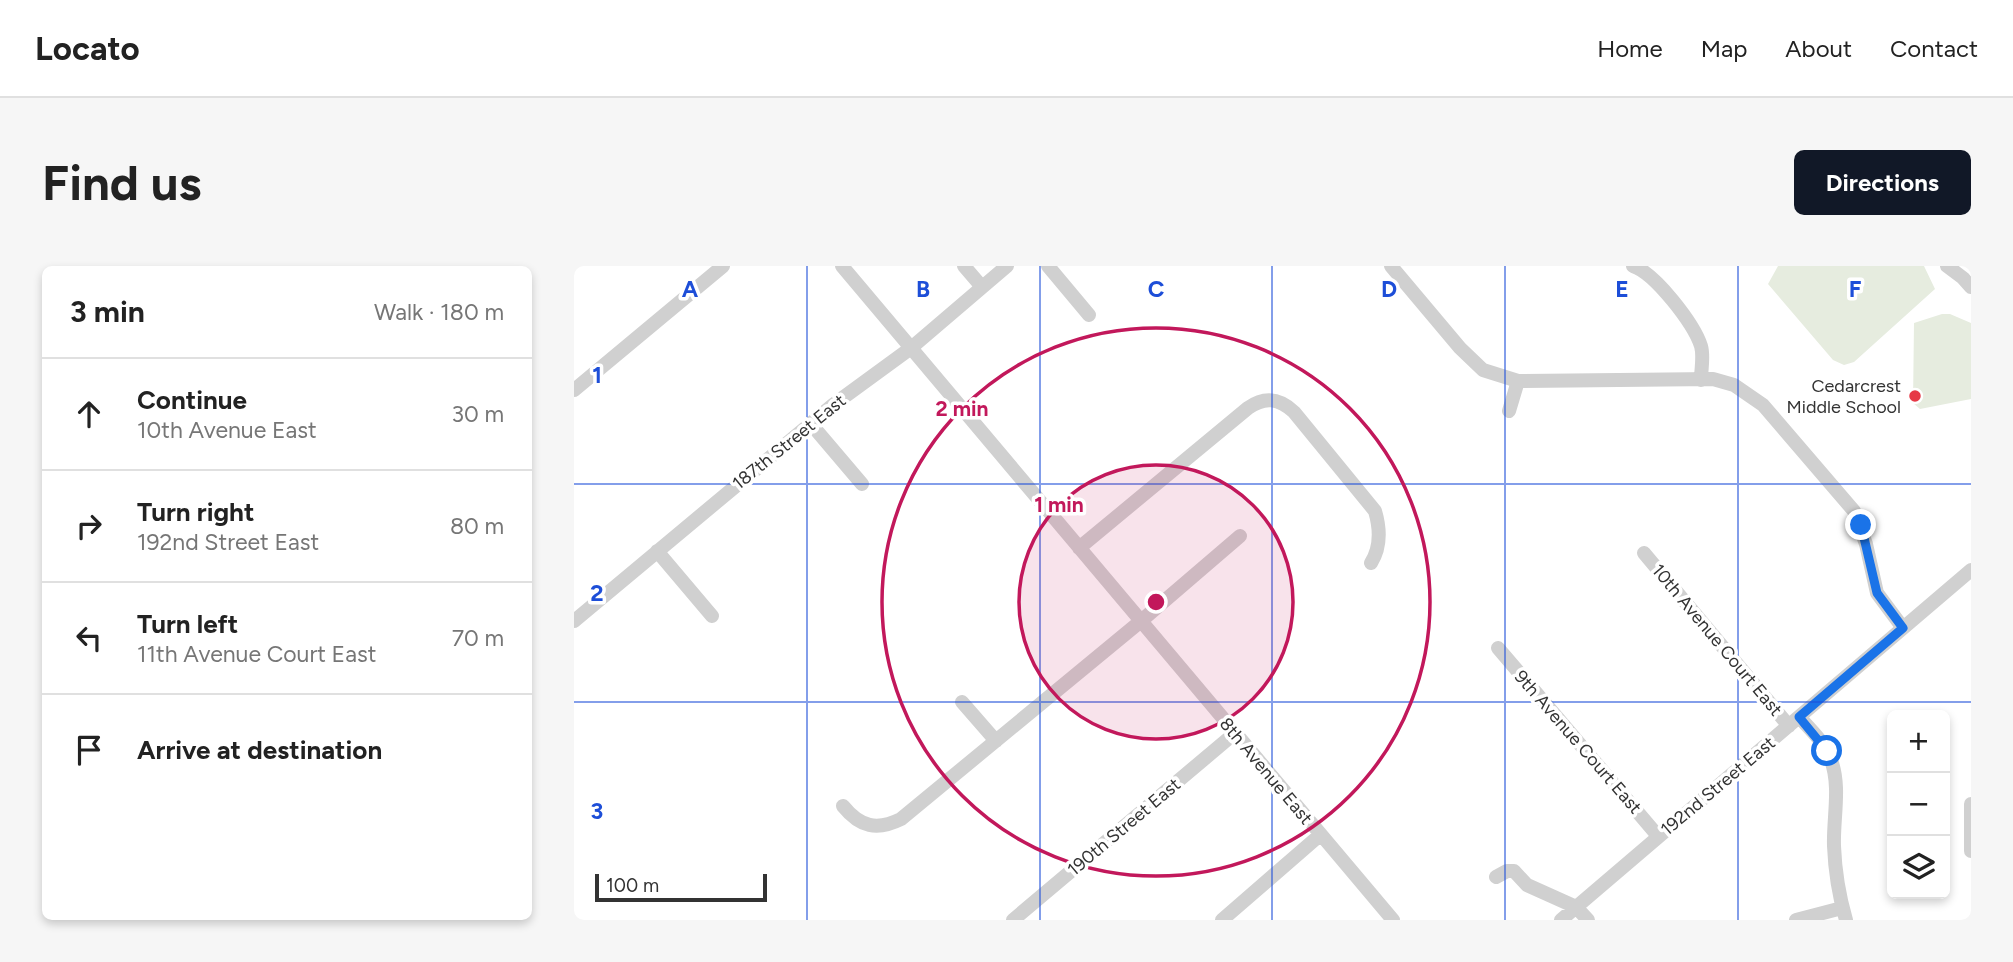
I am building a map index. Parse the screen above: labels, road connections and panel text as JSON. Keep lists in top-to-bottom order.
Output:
{
  "streets": {
    "street": [
      "187th Street East",
      "10th Avenue Court East",
      "9th Avenue Court East",
      "8th Avenue East",
      "192nd Street East",
      "190th Street East"
    ]
  },
  "crossings": [
    ["187th Street East", "8th Avenue East"],
    ["10th Avenue Court East", "192nd Street East"],
    ["9th Avenue Court East", "192nd Street East"],
    ["8th Avenue East", "190th Street East"]
  ],
  "places": ["Cedarcrest Middle School"],
  "scale_bar": "100 m",
  "page": {
    "header": "Locato",
    "nav": [
      "Home",
      "Map",
      "About",
      "Contact"
    ],
    "buttons": "Directions",
    "title": "Find us",
    "heading": ["3 min", "Walk · 180 m"],
    "list": [
      ["Continue", "10th Avenue East", "30 m"],
      ["Turn right", "192nd Street East", "80 m"],
      ["Turn left", "11th Avenue Court East", "70 m"],
      "Arrive at destination"
    ],
    "map_buttons": ["+", "−"],
    "scale": "100 m"
  },
  "grid": {
    "columns": [
      "A",
      "B",
      "C",
      "D",
      "E",
      "F"
    ],
    "rows": ["1", "2", "3"]
  },
  "rings": ["2 min", "1 min"]
}
